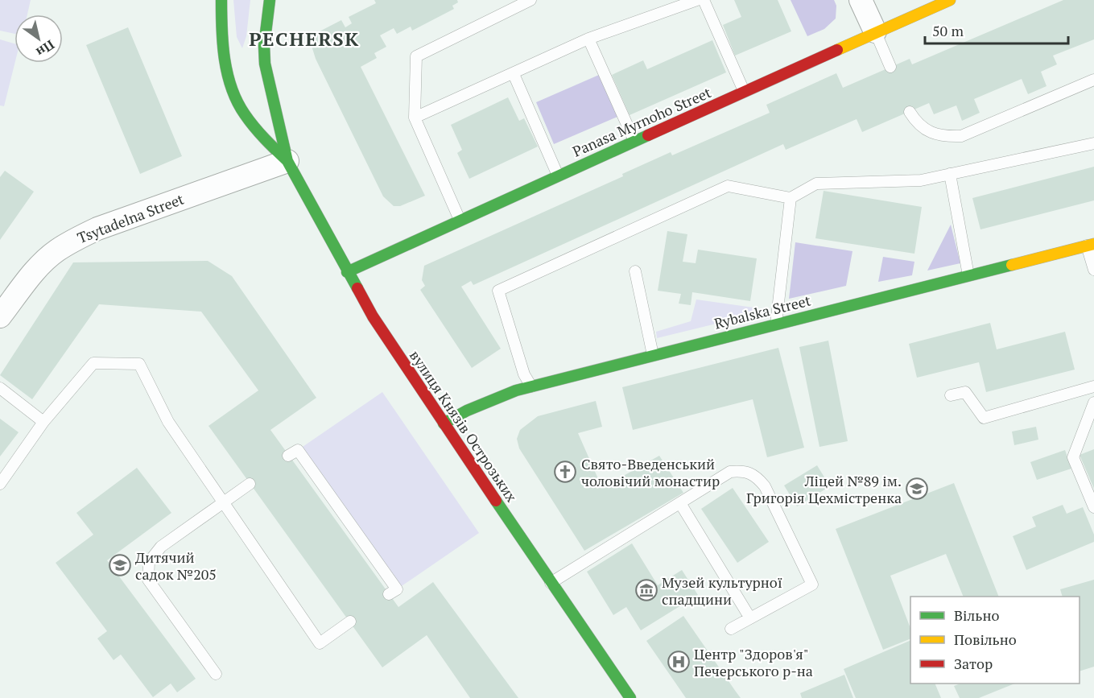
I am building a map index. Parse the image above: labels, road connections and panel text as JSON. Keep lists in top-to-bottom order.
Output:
{
  "streets": {
    "street": [
      "Panasa Myrnoho Street",
      "Tsytadelna Street",
      "Rybalska Street",
      "вулиця Князів Острозьких"
    ]
  },
  "crossings": [
    ["Panasa Myrnoho Street", "вулиця Князів Острозьких"],
    ["Tsytadelna Street", "вулиця Князів Острозьких"],
    ["Rybalska Street", "вулиця Князів Острозьких"]
  ],
  "districts": ["PECHERSK"],
  "places": {
    "church": ["Свято-Введенський чоловічий монастир"],
    "school or university": ["Ліцей №89 ім. Григорія Цехмістренка", "Дитячий садок №205"],
    "museum": ["Музей культурної спадщини"],
    "hospital": ["Центр \"Здоров'я\" Печерського р-на"]
  },
  "legend": ["Вільно", "Повільно", "Затор"],
  "scale_bar": "50 m",
  "north": "bottom right"
}
